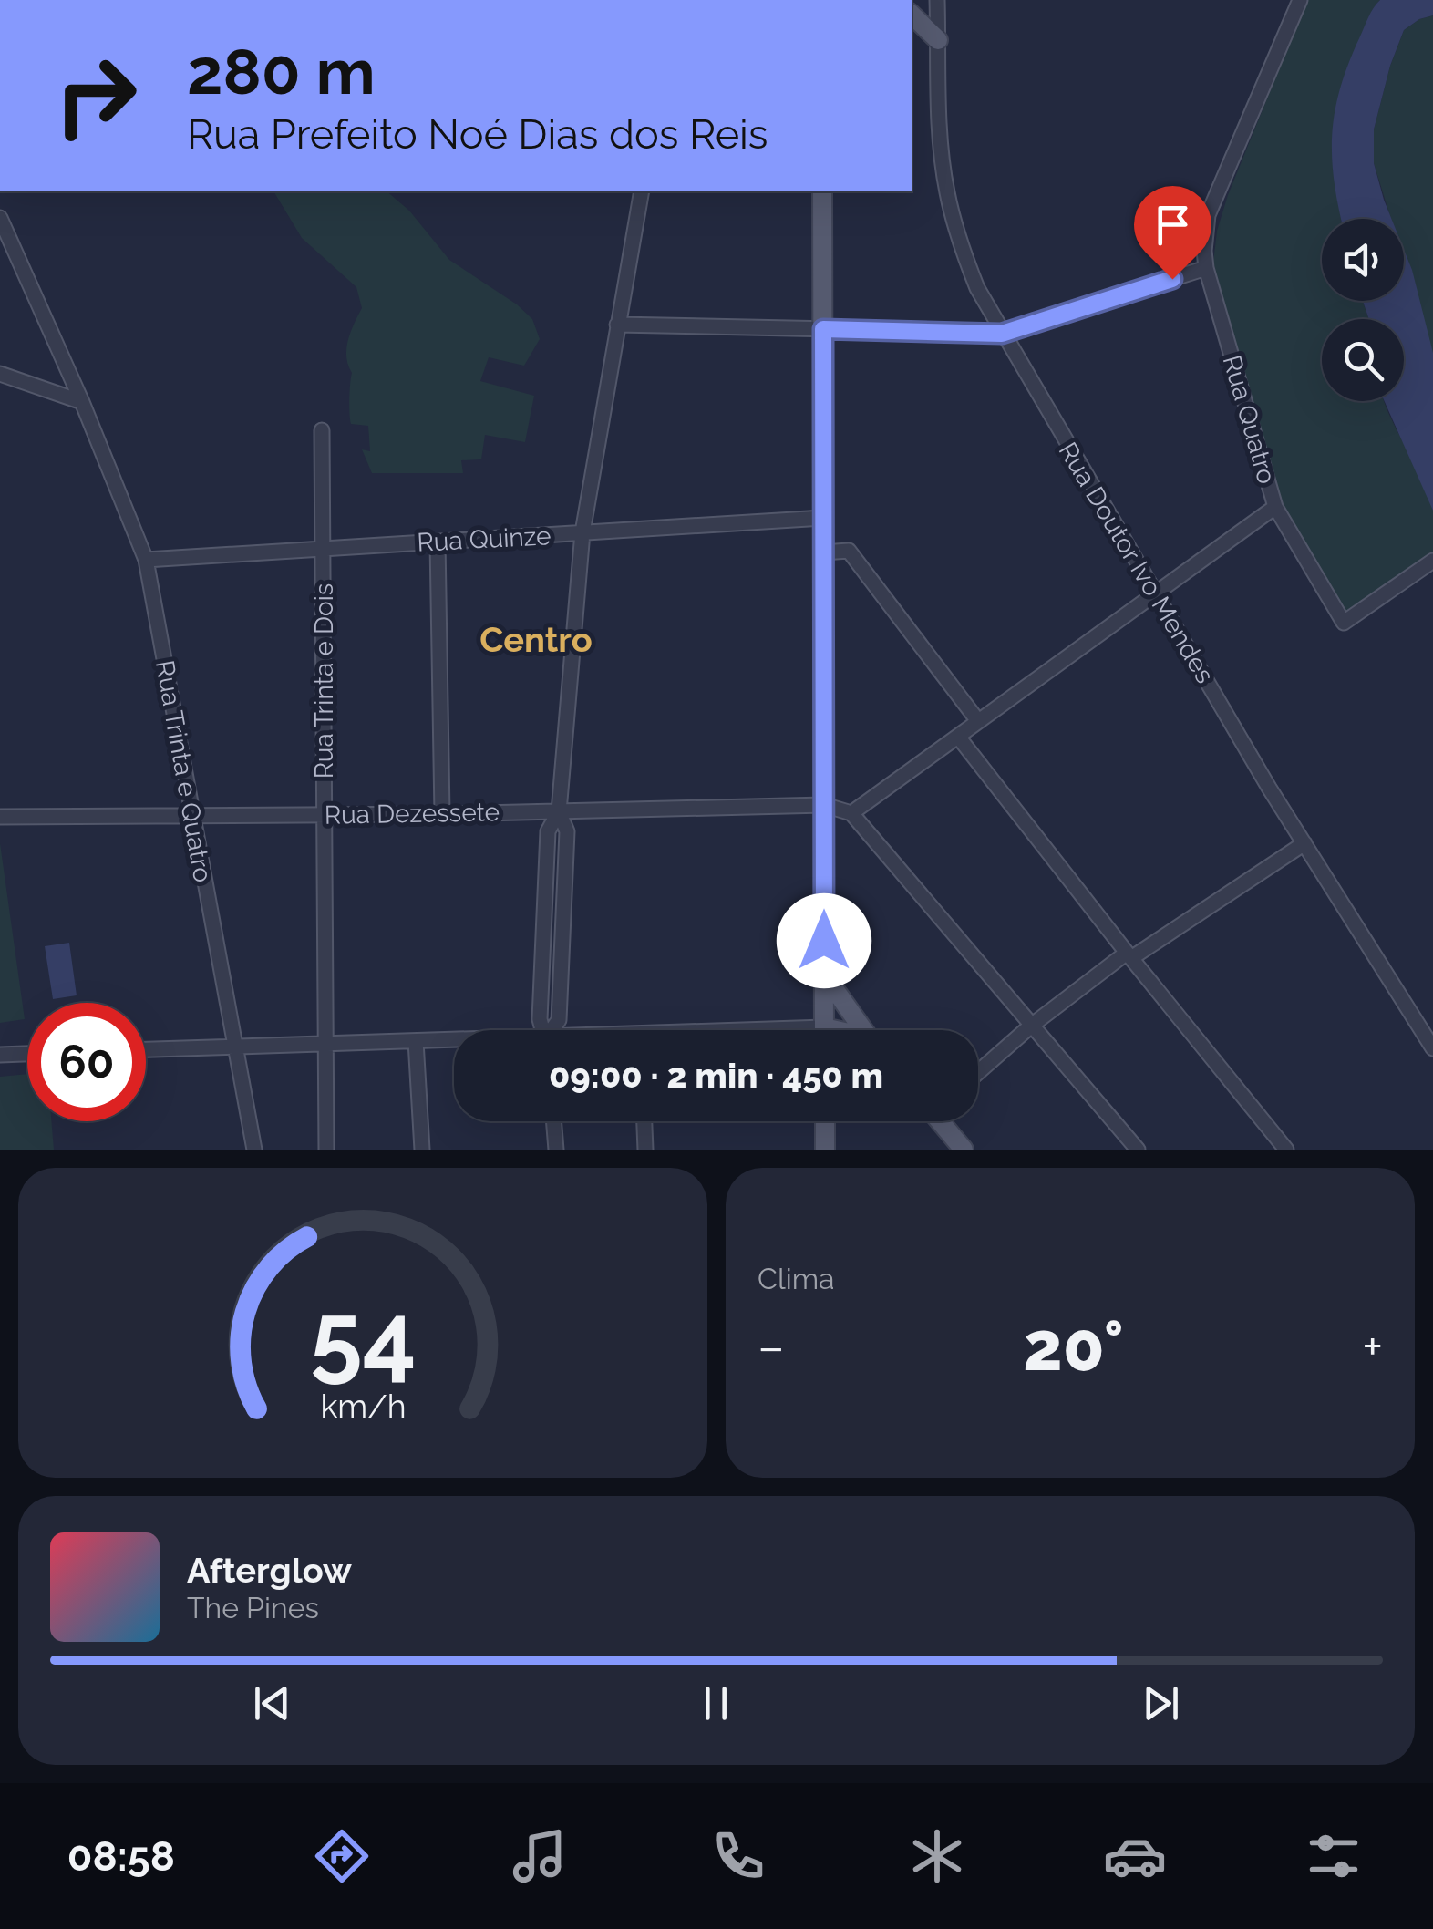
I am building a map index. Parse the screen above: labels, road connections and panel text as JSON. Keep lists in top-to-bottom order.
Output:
{
  "streets": {
    "street": [
      "Rua Quatro",
      "Rua Quinze",
      "Rua Doutor Ivo Mendes",
      "Rua Trinta e Dois",
      "Rua Trinta e Quatro",
      "Rua Dezessete"
    ]
  },
  "crossings": [
    ["Rua Quinze", "Rua Trinta e Dois"],
    ["Rua Quinze", "Rua Trinta e Quatro"],
    ["Rua Trinta e Dois", "Rua Dezessete"],
    ["Rua Trinta e Quatro", "Rua Dezessete"]
  ],
  "districts": ["Centro"],
  "page": {
    "turn": ["280 m", "Rua Prefeito Noé Dias dos Reis"],
    "limit": "60",
    "trip": "09:00 · 2 min · 450 m",
    "tile": "Clima",
    "heat": ["−", "20°", "+"],
    "song": ["Afterglow", "The Pines"],
    "tabs": "08:58",
    "gauge": ["54", "km/h"]
  }
}
